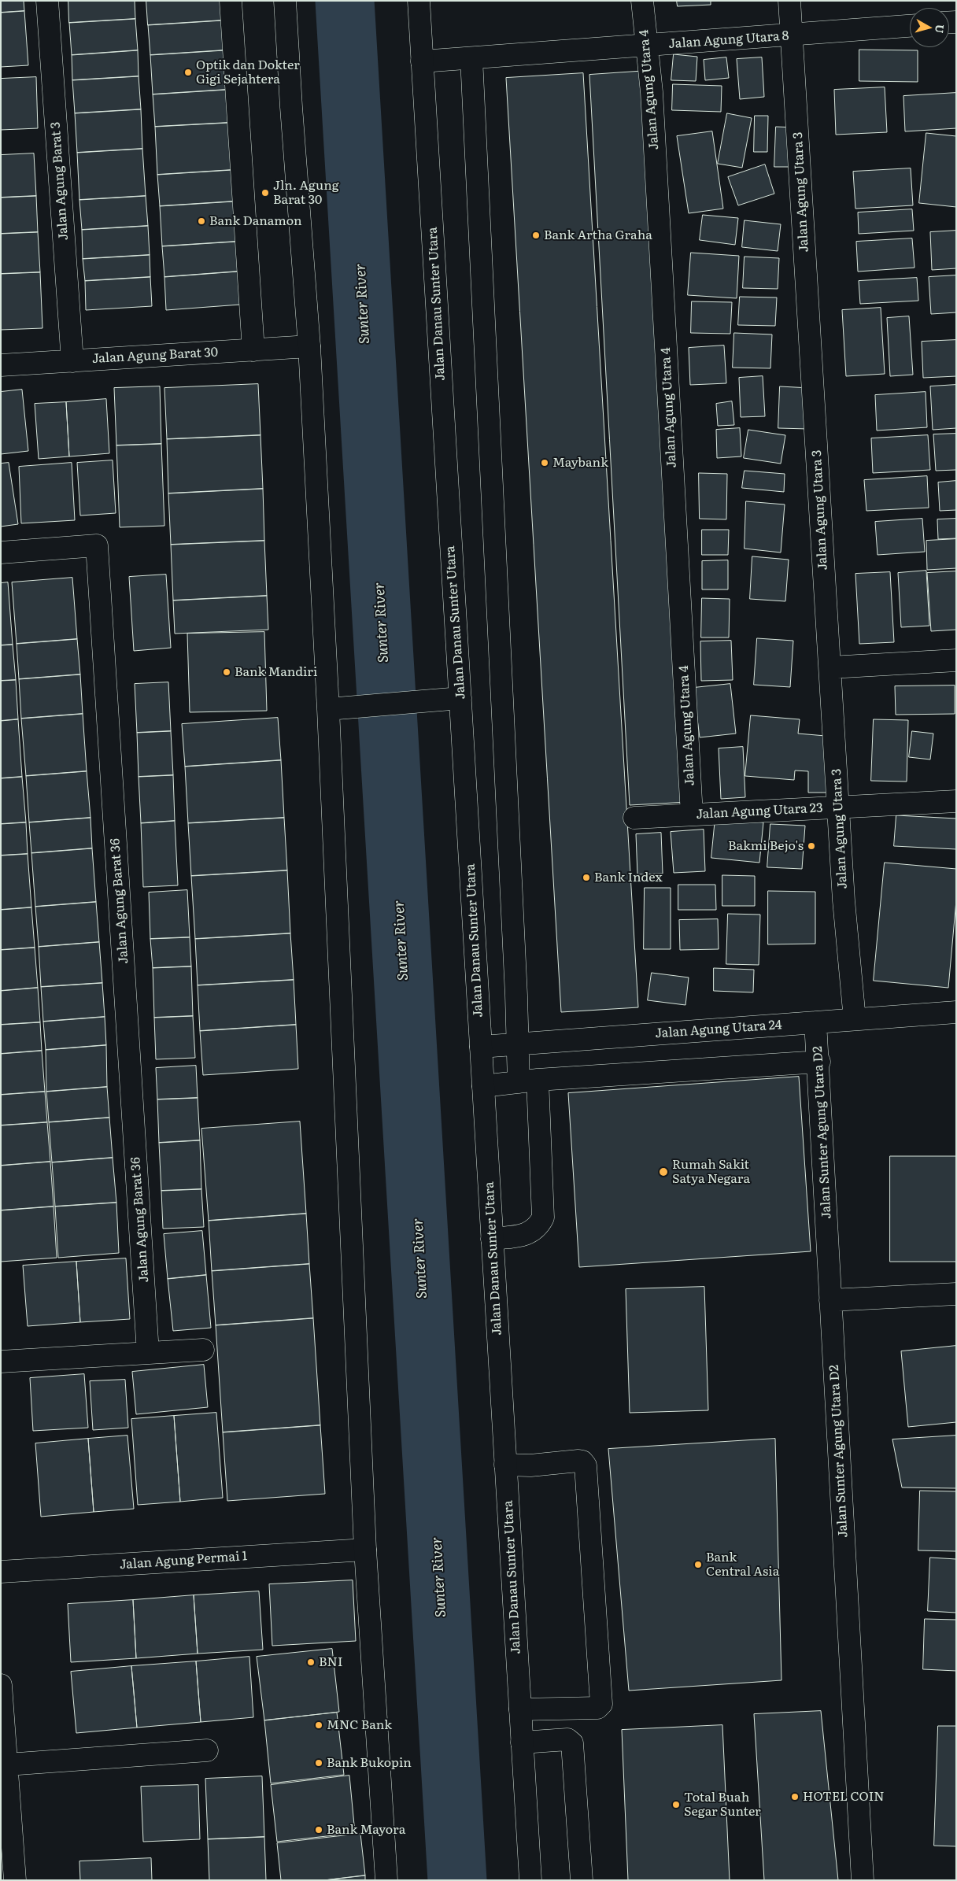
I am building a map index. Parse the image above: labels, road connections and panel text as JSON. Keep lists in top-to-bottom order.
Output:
{
  "streets": {
    "street": [
      "Jalan Agung Utara 8",
      "Jalan Agung Utara 4",
      "Jalan Agung Barat 3",
      "Jalan Agung Utara 3",
      "Jalan Danau Sunter Utara",
      "Jalan Agung Barat 30",
      "Jalan Agung Utara 23",
      "Jalan Agung Barat 36",
      "Jalan Agung Utara 24",
      "Jalan Sunter Agung Utara D2",
      "Jalan Agung Permai 1"
    ]
  },
  "crossings": [
    ["Jalan Agung Utara 8", "Jalan Agung Utara 4"],
    ["Jalan Agung Utara 8", "Jalan Agung Utara 3"],
    ["Jalan Agung Utara 8", "Jalan Danau Sunter Utara"],
    ["Jalan Agung Utara 4", "Jalan Agung Utara 23"],
    ["Jalan Agung Barat 3", "Jalan Agung Barat 30"],
    ["Jalan Agung Utara 3", "Jalan Agung Utara 23"],
    ["Jalan Agung Utara 3", "Jalan Agung Utara 24"],
    ["Jalan Danau Sunter Utara", "Jalan Agung Utara 24"],
    ["Jalan Agung Utara 24", "Jalan Sunter Agung Utara D2"]
  ],
  "water": ["Sunter River"],
  "places": [
    "Optik dan Dokter Gigi Sejahtera",
    "Jln. Agung Barat 30",
    "Bank Danamon",
    "Bank Artha Graha",
    "Maybank",
    "Bank Mandiri",
    "Bakmi Bejo's",
    "Bank Index",
    "Rumah Sakit Satya Negara",
    "Bank Central Asia",
    "BNI",
    "MNC Bank",
    "Bank Bukopin",
    "HOTEL COIN",
    "Total Buah Segar Sunter",
    "Bank Mayora"
  ],
  "north": "right"
}
